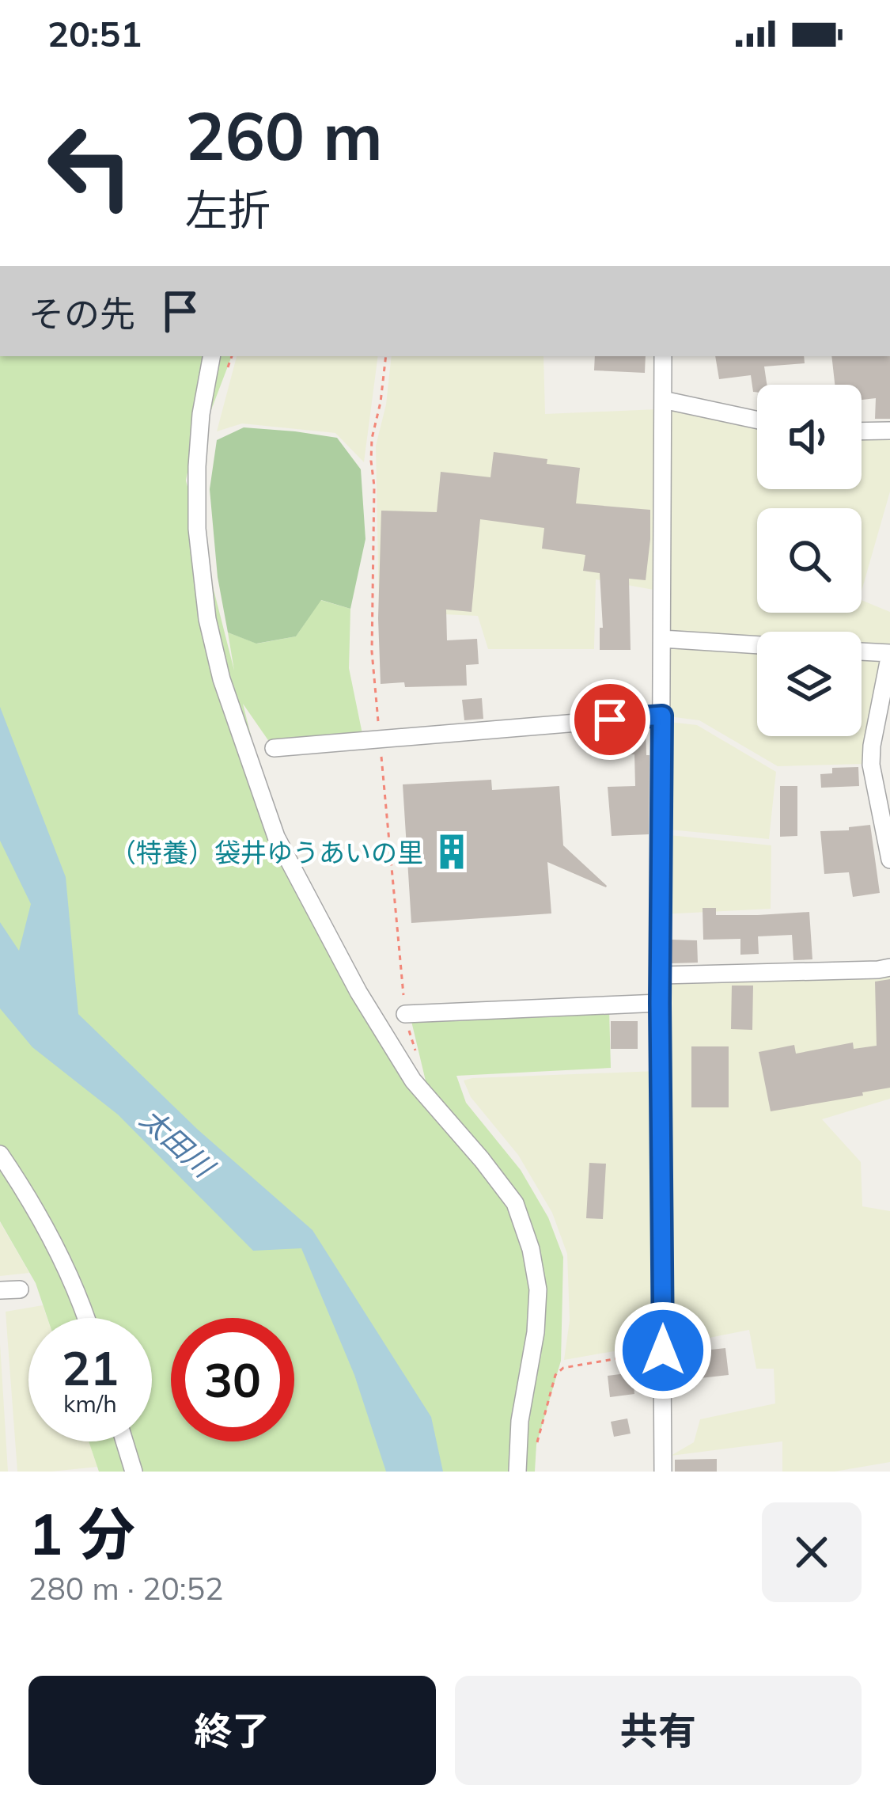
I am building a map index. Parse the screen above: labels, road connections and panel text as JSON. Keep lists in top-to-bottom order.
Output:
{
  "water": ["太田川"],
  "places": {
    "building": ["（特養）袋井ゆうあいの里"]
  },
  "page": {
    "status": "20:51",
    "turn": ["260 m", "左折"],
    "then": "その先",
    "speed": "21 km/h",
    "limit": "30",
    "heading": ["1 分", "280 m · 20:52"],
    "buttons": ["終了", "共有"]
  }
}
